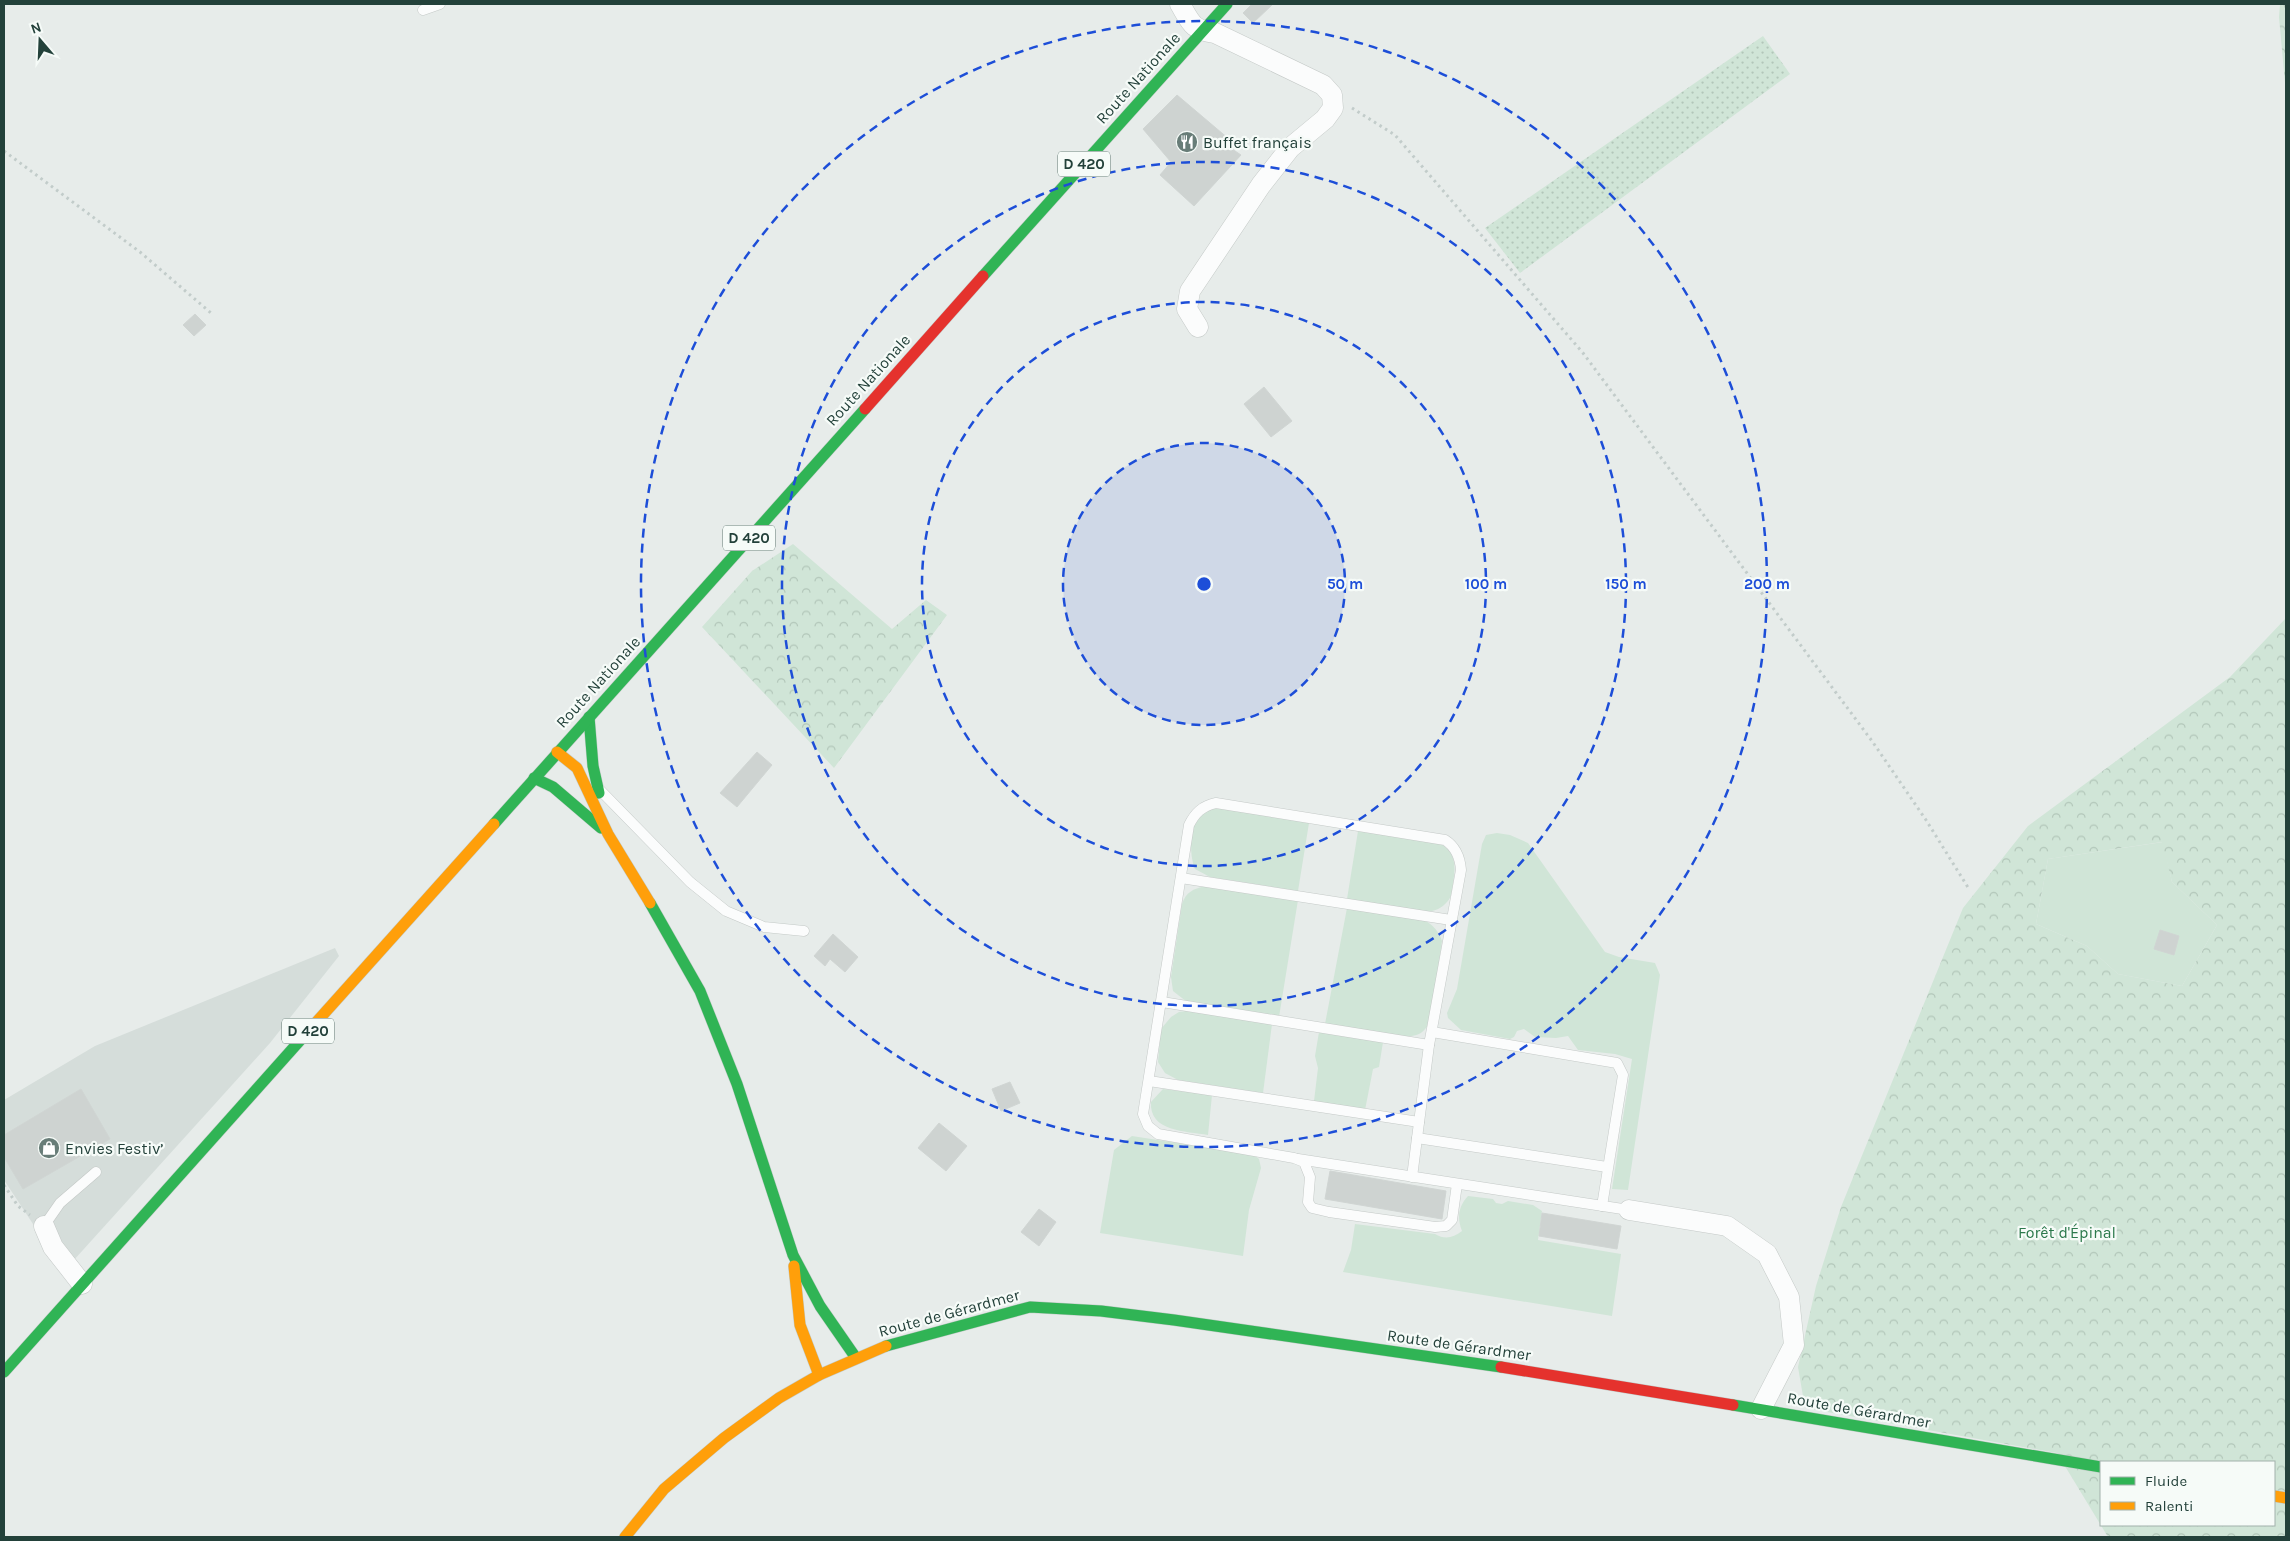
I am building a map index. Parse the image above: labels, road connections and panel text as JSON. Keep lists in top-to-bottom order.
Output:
{
  "streets": {
    "main road": ["Route Nationale", "D 420", "Route de Gérardmer"]
  },
  "crossings": [
    ["Route Nationale", "D 420"]
  ],
  "parks": ["Forêt d'Épinal"],
  "places": {
    "restaurant": ["Buffet français"],
    "shop": ["Envies Festiv’"]
  },
  "legend": ["Fluide", "Ralenti"],
  "north": "top",
  "rings": [
    "50 m",
    "100 m",
    "150 m",
    "200 m"
  ]
}
